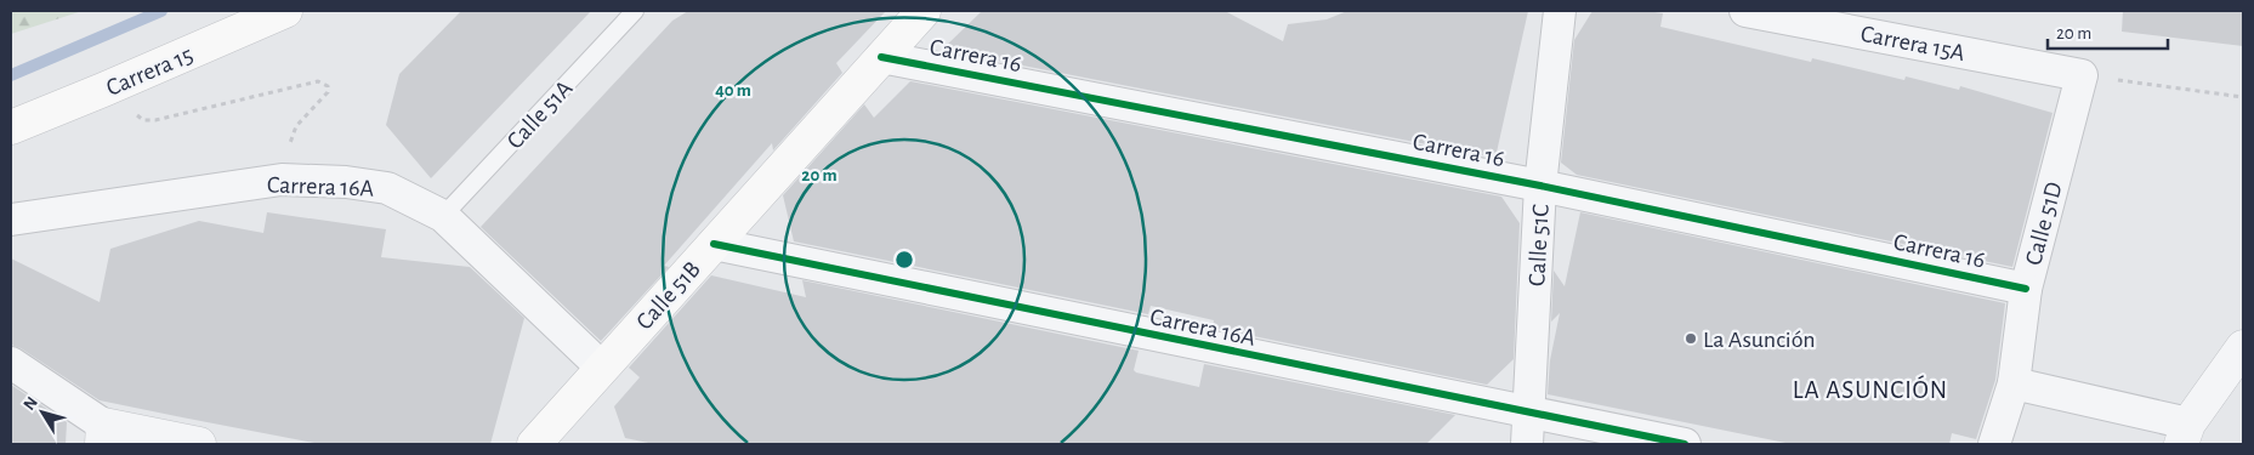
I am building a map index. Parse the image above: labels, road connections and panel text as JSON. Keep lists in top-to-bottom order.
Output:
{
  "streets": {
    "main road": ["Carrera 15", "Calle 51B"],
    "street": [
      "Carrera 15A",
      "Carrera 16",
      "Carrera 16A",
      "Calle 51D",
      "Calle 51C"
    ],
    "lane": ["Calle 51A"]
  },
  "crossings": [
    ["Carrera 15A", "Calle 51D"],
    ["Carrera 16", "Calle 51D"],
    ["Carrera 16", "Calle 51C"],
    ["Carrera 16", "Calle 51B"],
    ["Calle 51A", "Carrera 16A"],
    ["Carrera 16A", "Calle 51C"],
    ["Carrera 16A", "Calle 51B"]
  ],
  "districts": ["LA ASUNCIÓN"],
  "places": ["La Asunción"],
  "scale_bar": "20 m",
  "north": "top left",
  "rings": ["40 m", "20 m"]
}
